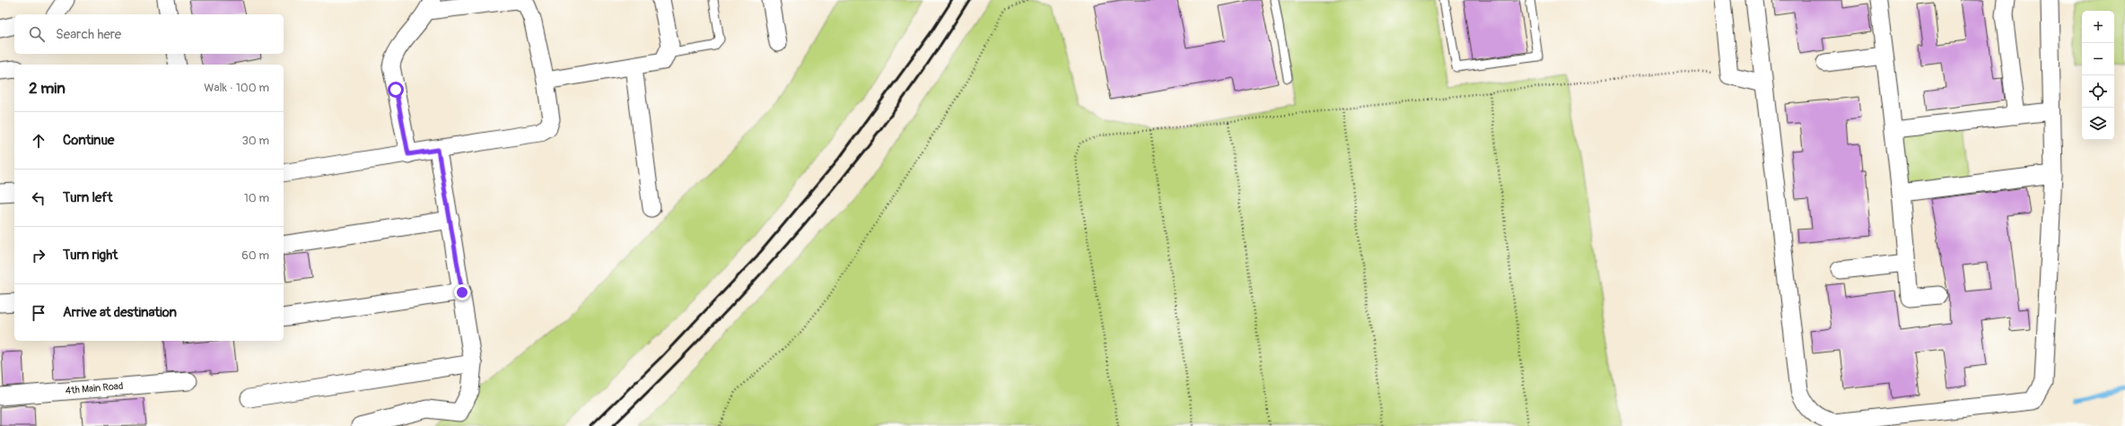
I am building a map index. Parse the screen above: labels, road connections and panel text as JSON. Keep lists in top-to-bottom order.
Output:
{
  "streets": {
    "street": ["4th Main Road"]
  },
  "page": {
    "map_buttons": ["+", "−"],
    "search": "Search here",
    "heading": ["2 min", "Walk · 100 m"],
    "list": [
      ["Continue", "30 m"],
      ["Turn left", "10 m"],
      ["Turn right", "60 m"],
      "Arrive at destination"
    ]
  }
}
